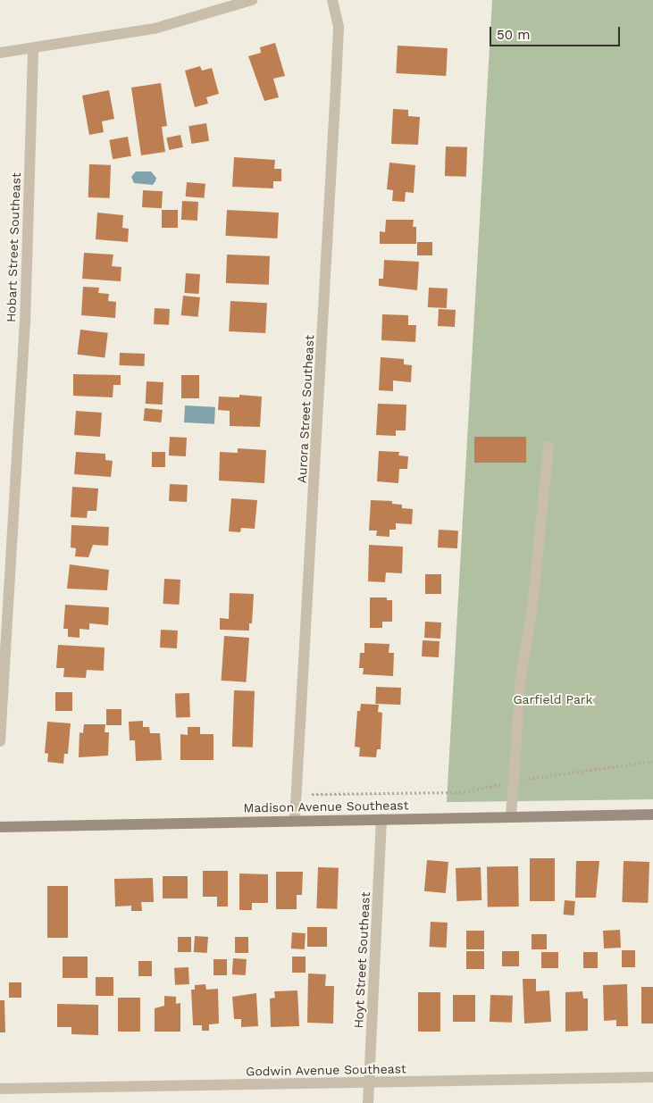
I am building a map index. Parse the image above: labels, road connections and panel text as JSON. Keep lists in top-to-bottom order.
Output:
{
  "streets": {
    "street": [
      "Hobart Street Southeast",
      "Aurora Street Southeast",
      "Madison Avenue Southeast",
      "Hoyt Street Southeast",
      "Godwin Avenue Southeast"
    ]
  },
  "crossings": [
    ["Aurora Street Southeast", "Madison Avenue Southeast"],
    ["Madison Avenue Southeast", "Hoyt Street Southeast"],
    ["Hoyt Street Southeast", "Godwin Avenue Southeast"]
  ],
  "parks": ["Garfield Park"],
  "scale_bar": "50 m"
}
